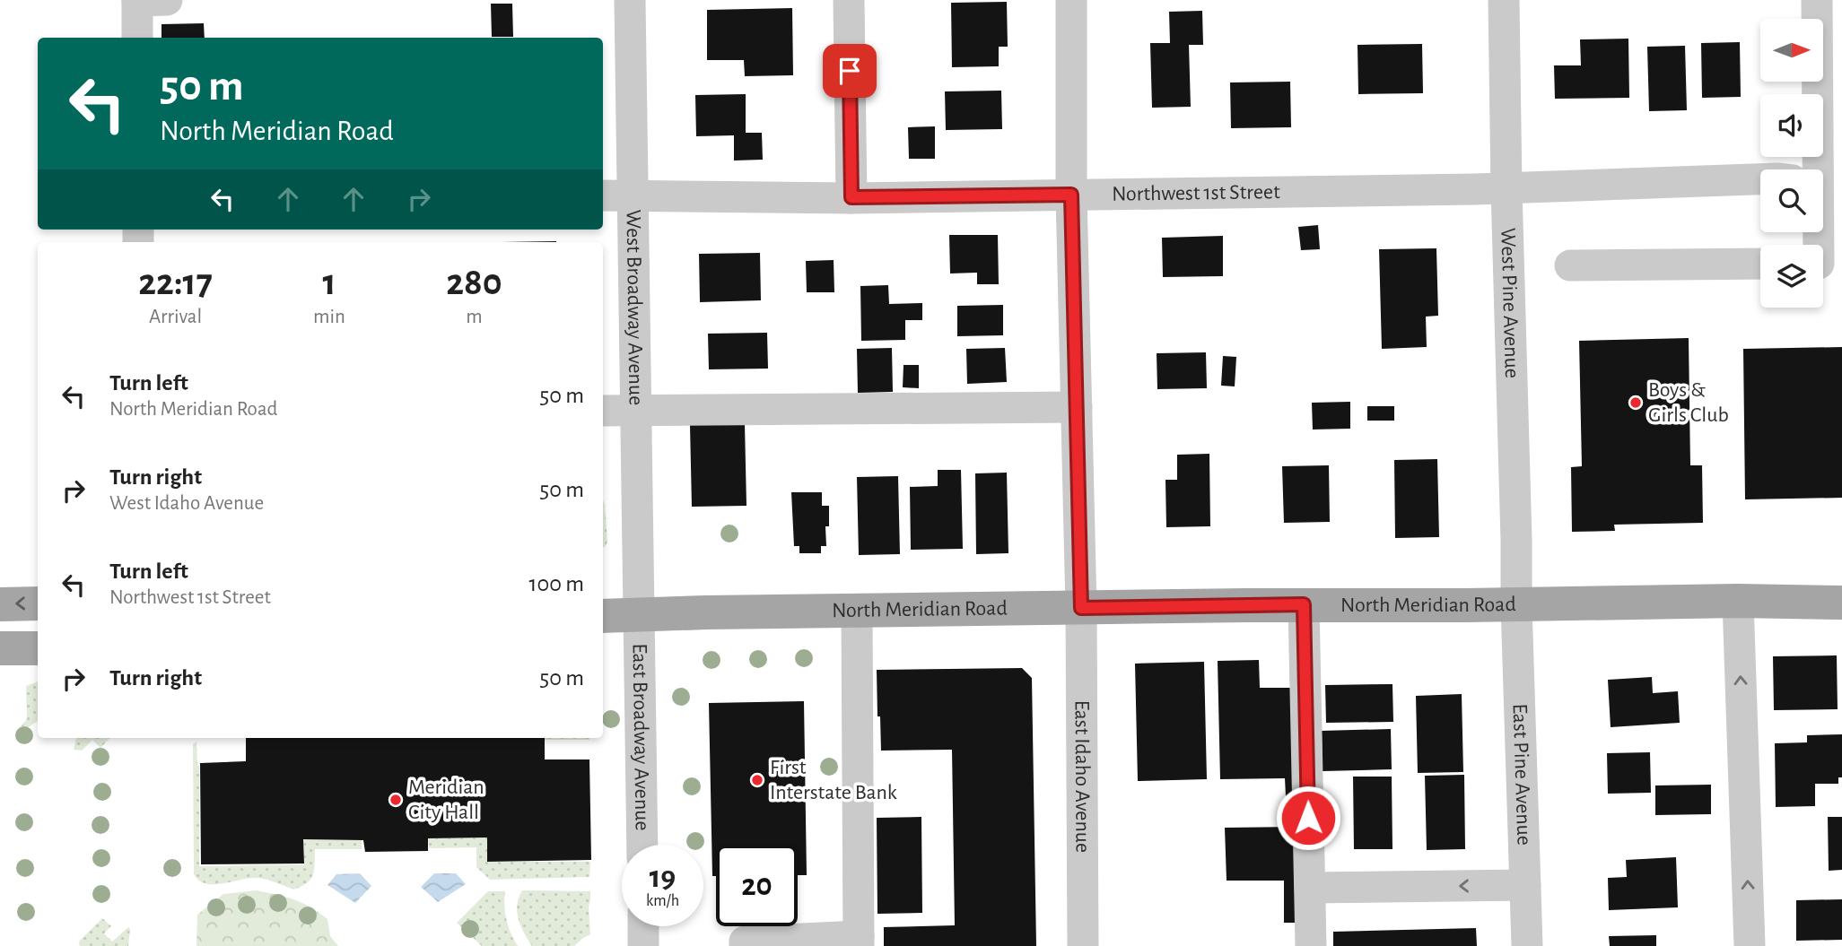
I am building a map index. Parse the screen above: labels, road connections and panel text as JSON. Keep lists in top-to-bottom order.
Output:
{
  "streets": {
    "main road": ["North Meridian Road"],
    "street": [
      "Northwest 1st Street",
      "West Pine Avenue",
      "West Broadway Avenue",
      "East Broadway Avenue",
      "East Pine Avenue",
      "East Idaho Avenue"
    ]
  },
  "crossings": [
    ["Northwest 1st Street", "West Pine Avenue"],
    ["Northwest 1st Street", "West Broadway Avenue"],
    ["Northwest 1st Street", "East Idaho Avenue"],
    ["West Pine Avenue", "North Meridian Road"],
    ["West Pine Avenue", "East Pine Avenue"],
    ["West Broadway Avenue", "North Meridian Road"],
    ["West Broadway Avenue", "East Broadway Avenue"],
    ["North Meridian Road", "East Broadway Avenue"],
    ["North Meridian Road", "East Pine Avenue"],
    ["North Meridian Road", "East Idaho Avenue"]
  ],
  "places": ["Boys & Girls Club", "First Interstate Bank", "Meridian City Hall"],
  "north": "right",
  "page": {
    "turn": ["50 m", "North Meridian Road"],
    "eta": [
      "22:17",
      "Arrival",
      "1",
      "min",
      "280",
      "m"
    ],
    "list": [
      {
        "name": "Turn left",
        "note": "North Meridian Road",
        "value": "50 m"
      },
      {
        "name": "Turn right",
        "note": "West Idaho Avenue",
        "value": "50 m"
      },
      {
        "name": "Turn left",
        "note": "Northwest 1st Street",
        "value": "100 m"
      },
      {
        "name": "Turn right",
        "value": "50 m"
      }
    ],
    "speed": "19 km/h",
    "limit": "20"
  }
}
